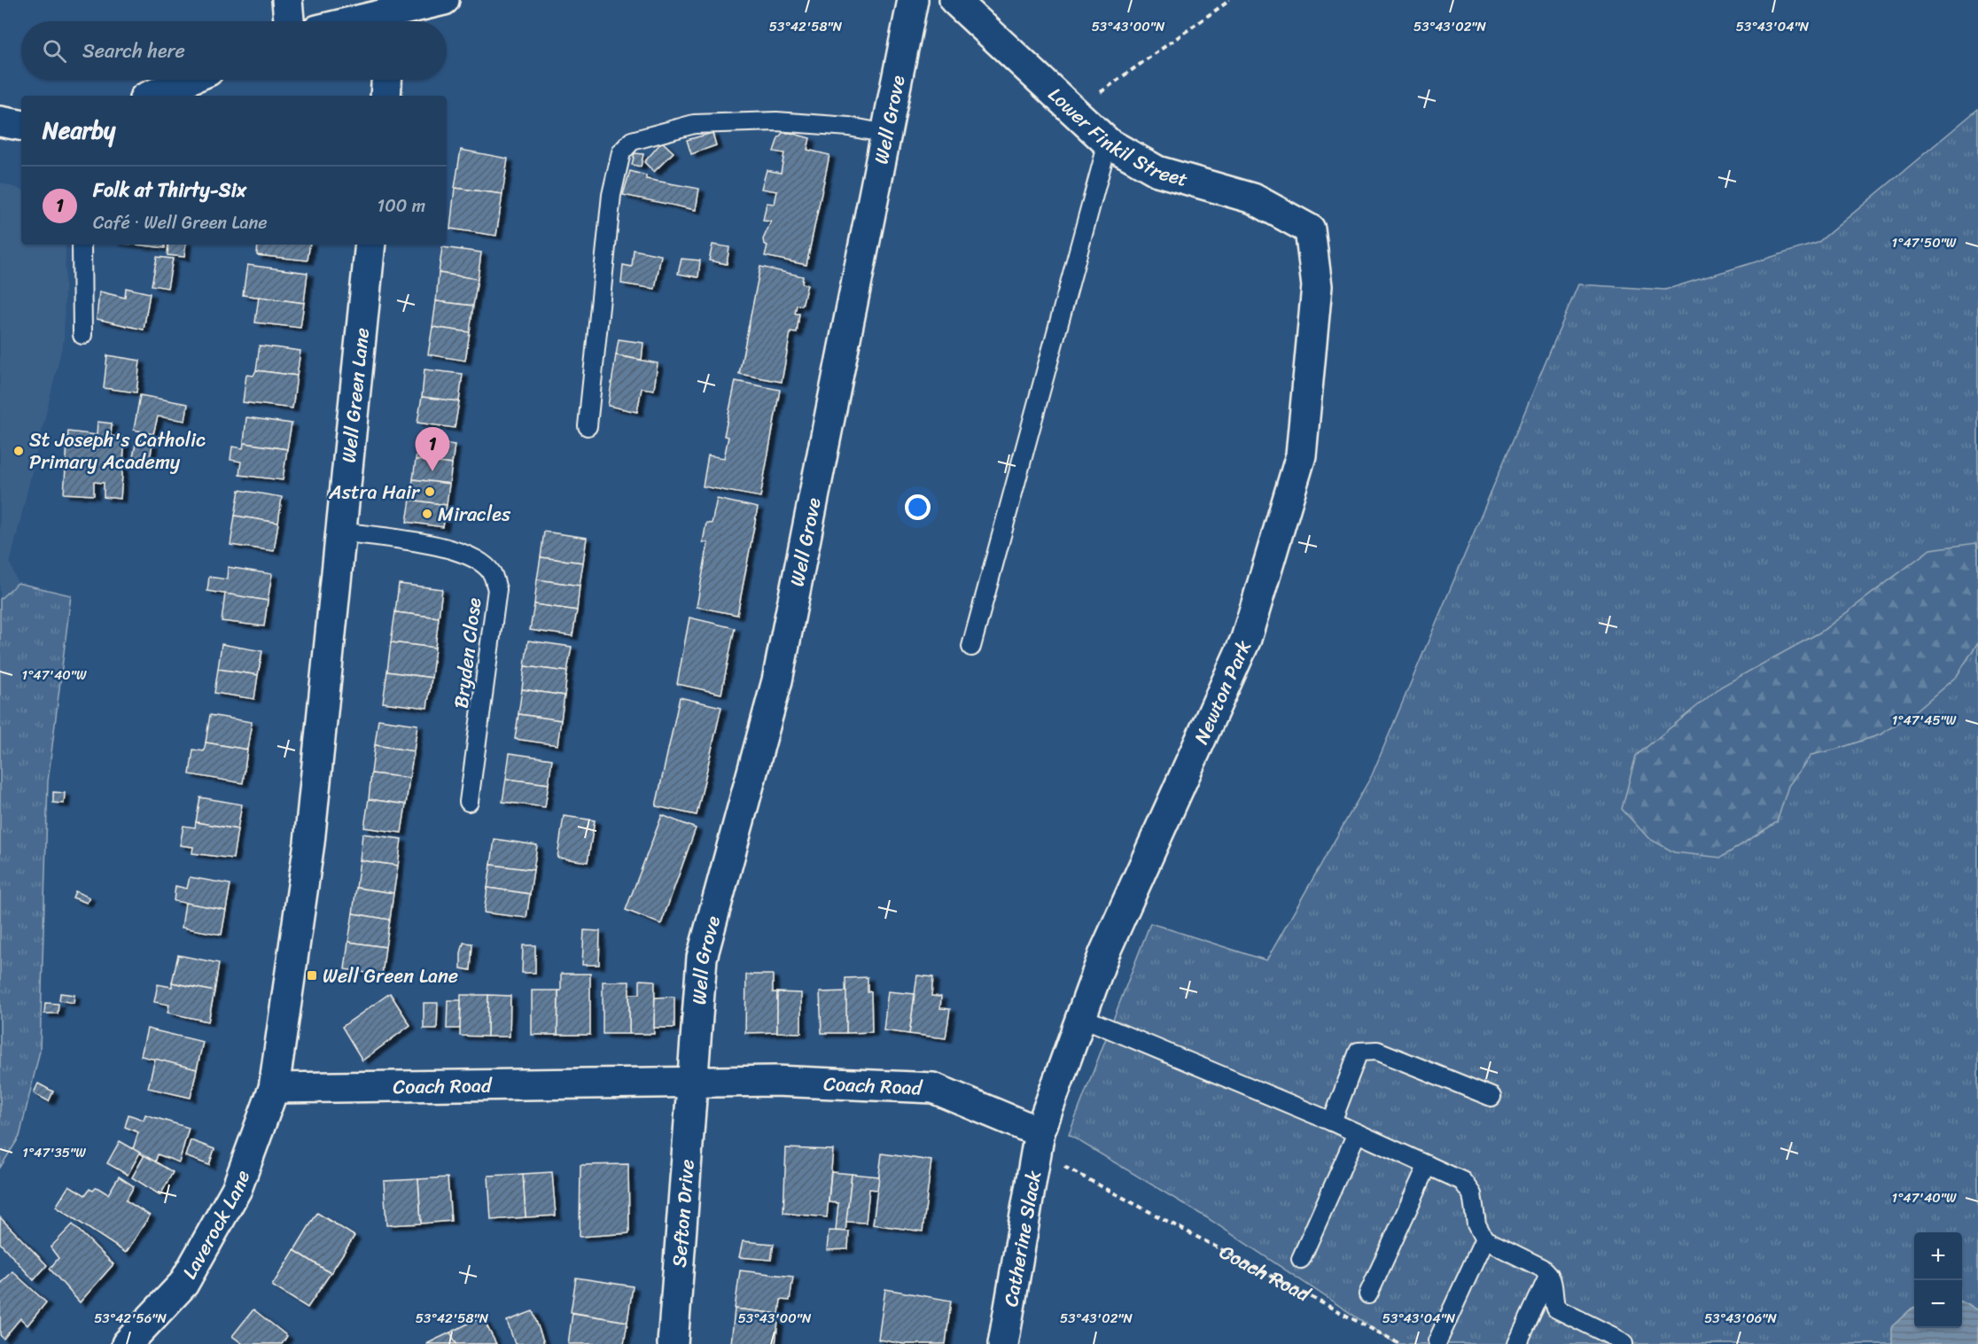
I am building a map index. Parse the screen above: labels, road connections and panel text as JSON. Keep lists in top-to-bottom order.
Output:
{
  "streets": {
    "street": [
      "Well Grove",
      "Lower Finkil Street",
      "Well Green Lane",
      "Newton Park",
      "Coach Road",
      "Sefton Drive",
      "Laverock Lane",
      "Catherine Slack"
    ],
    "lane": ["Bryden Close"]
  },
  "crossings": [
    ["Well Grove", "Coach Road"],
    ["Well Grove", "Sefton Drive"],
    ["Lower Finkil Street", "Newton Park"],
    ["Well Green Lane", "Bryden Close"],
    ["Well Green Lane", "Coach Road"],
    ["Well Green Lane", "Laverock Lane"],
    ["Newton Park", "Coach Road"],
    ["Newton Park", "Catherine Slack"],
    ["Coach Road", "Sefton Drive"],
    ["Coach Road", "Laverock Lane"],
    ["Coach Road", "Catherine Slack"]
  ],
  "places": {
    "other": ["St Joseph's Catholic Primary Academy", "Astra Hair", "Miracles"],
    "transit": ["Well Green Lane"]
  },
  "page": {
    "search": "Search here",
    "heading": "Nearby",
    "list": [
      {
        "mark": "1",
        "name": "Folk at Thirty-Six",
        "note": "Café · Well Green Lane",
        "value": "100 m"
      }
    ],
    "pins": "1",
    "map_buttons": ["+", "−"]
  },
  "coordinates": [
    "53°42'58\"N",
    "53°43'00\"N",
    "53°43'02\"N",
    "53°43'04\"N",
    "1°47'50\"W",
    "1°47'40\"W",
    "1°47'45\"W",
    "1°47'35\"W",
    "53°42'56\"N",
    "53°43'06\"N"
  ]
}
